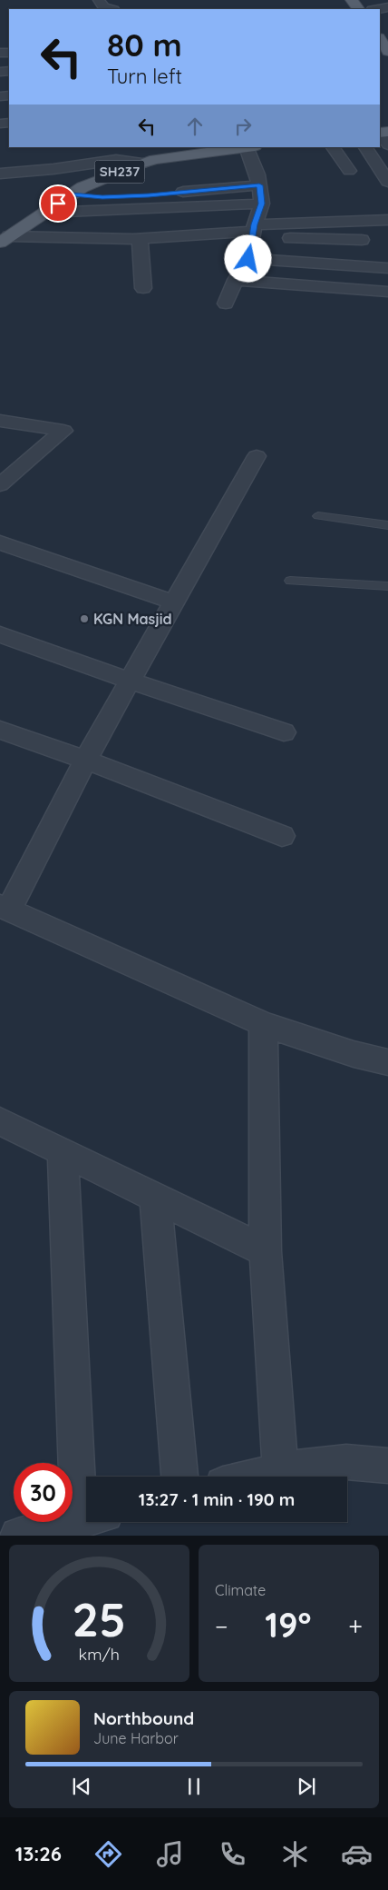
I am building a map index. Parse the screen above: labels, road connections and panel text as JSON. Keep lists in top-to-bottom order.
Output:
{
  "streets": {
    "main road": ["SH237"]
  },
  "places": ["KGN Masjid"],
  "page": {
    "turn": ["80 m", "Turn left"],
    "limit": "30",
    "trip": "13:27 · 1 min · 190 m",
    "tile": "Climate",
    "heat": ["−", "19°", "+"],
    "song": ["Northbound", "June Harbor"],
    "tabs": "13:26",
    "gauge": ["25", "km/h"]
  }
}
